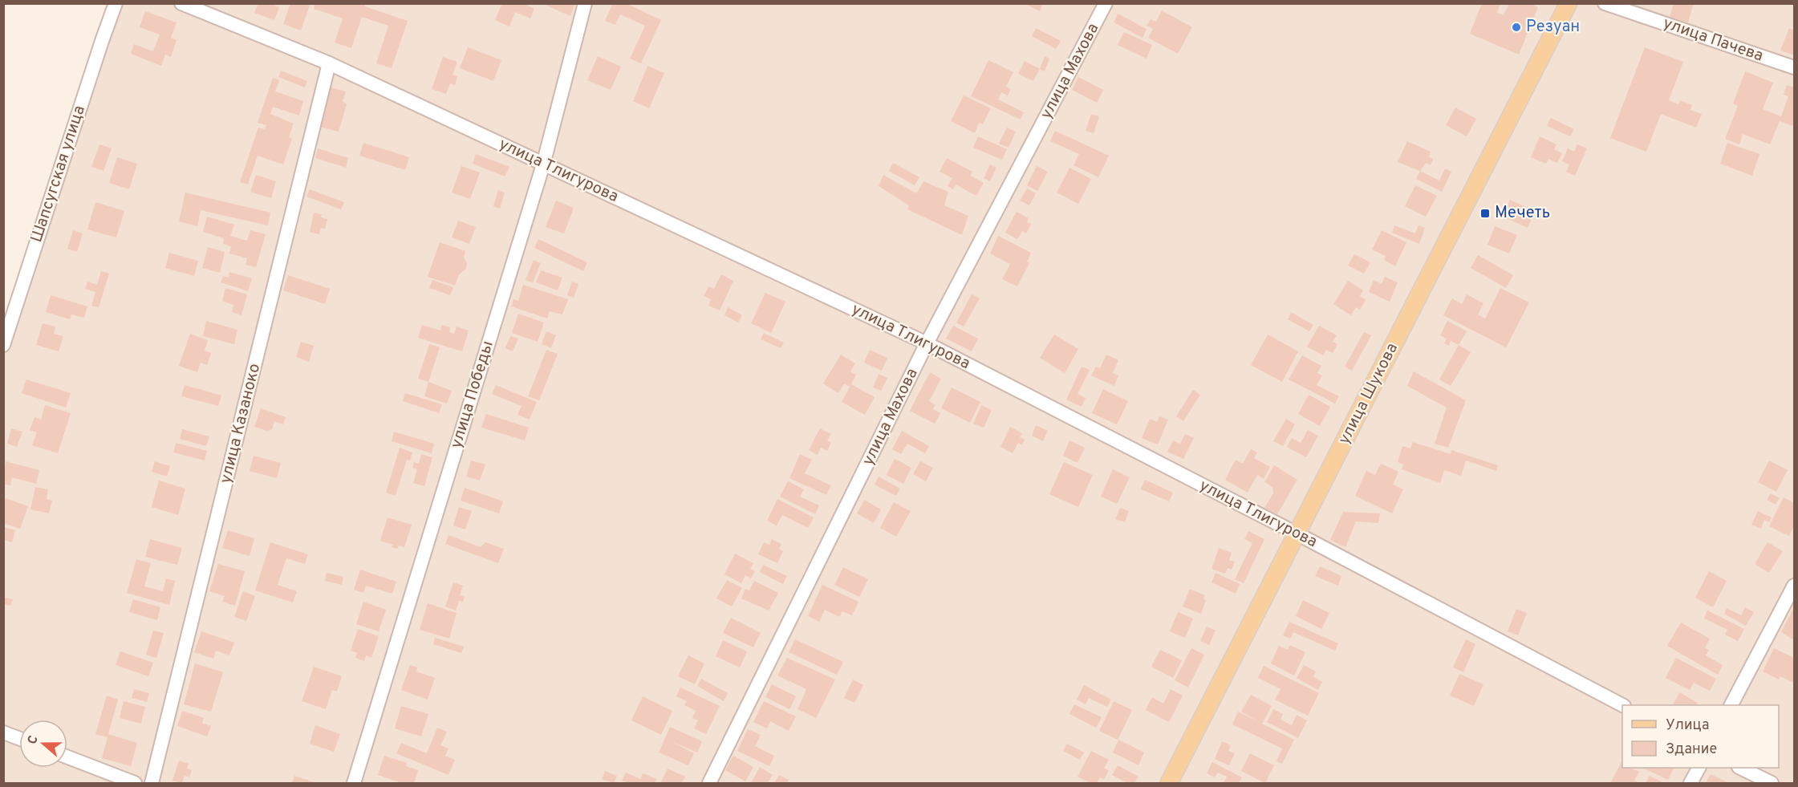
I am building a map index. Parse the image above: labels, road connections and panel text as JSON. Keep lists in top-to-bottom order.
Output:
{
  "streets": {
    "main road": ["улица Шукова"],
    "street": [
      "улица Пачева",
      "улица Махова",
      "улица Тлигурова",
      "Шапсугская улица",
      "улица Победы",
      "улица Казаноко"
    ]
  },
  "crossings": [
    ["улица Махова", "улица Тлигурова"],
    ["улица Тлигурова", "улица Шукова"],
    ["улица Тлигурова", "улица Победы"],
    ["улица Тлигурова", "улица Казаноко"]
  ],
  "places": {
    "other": ["Резуан"],
    "transit": ["Мечеть"]
  },
  "legend": ["Улица", "Здание"],
  "north": "left"
}
